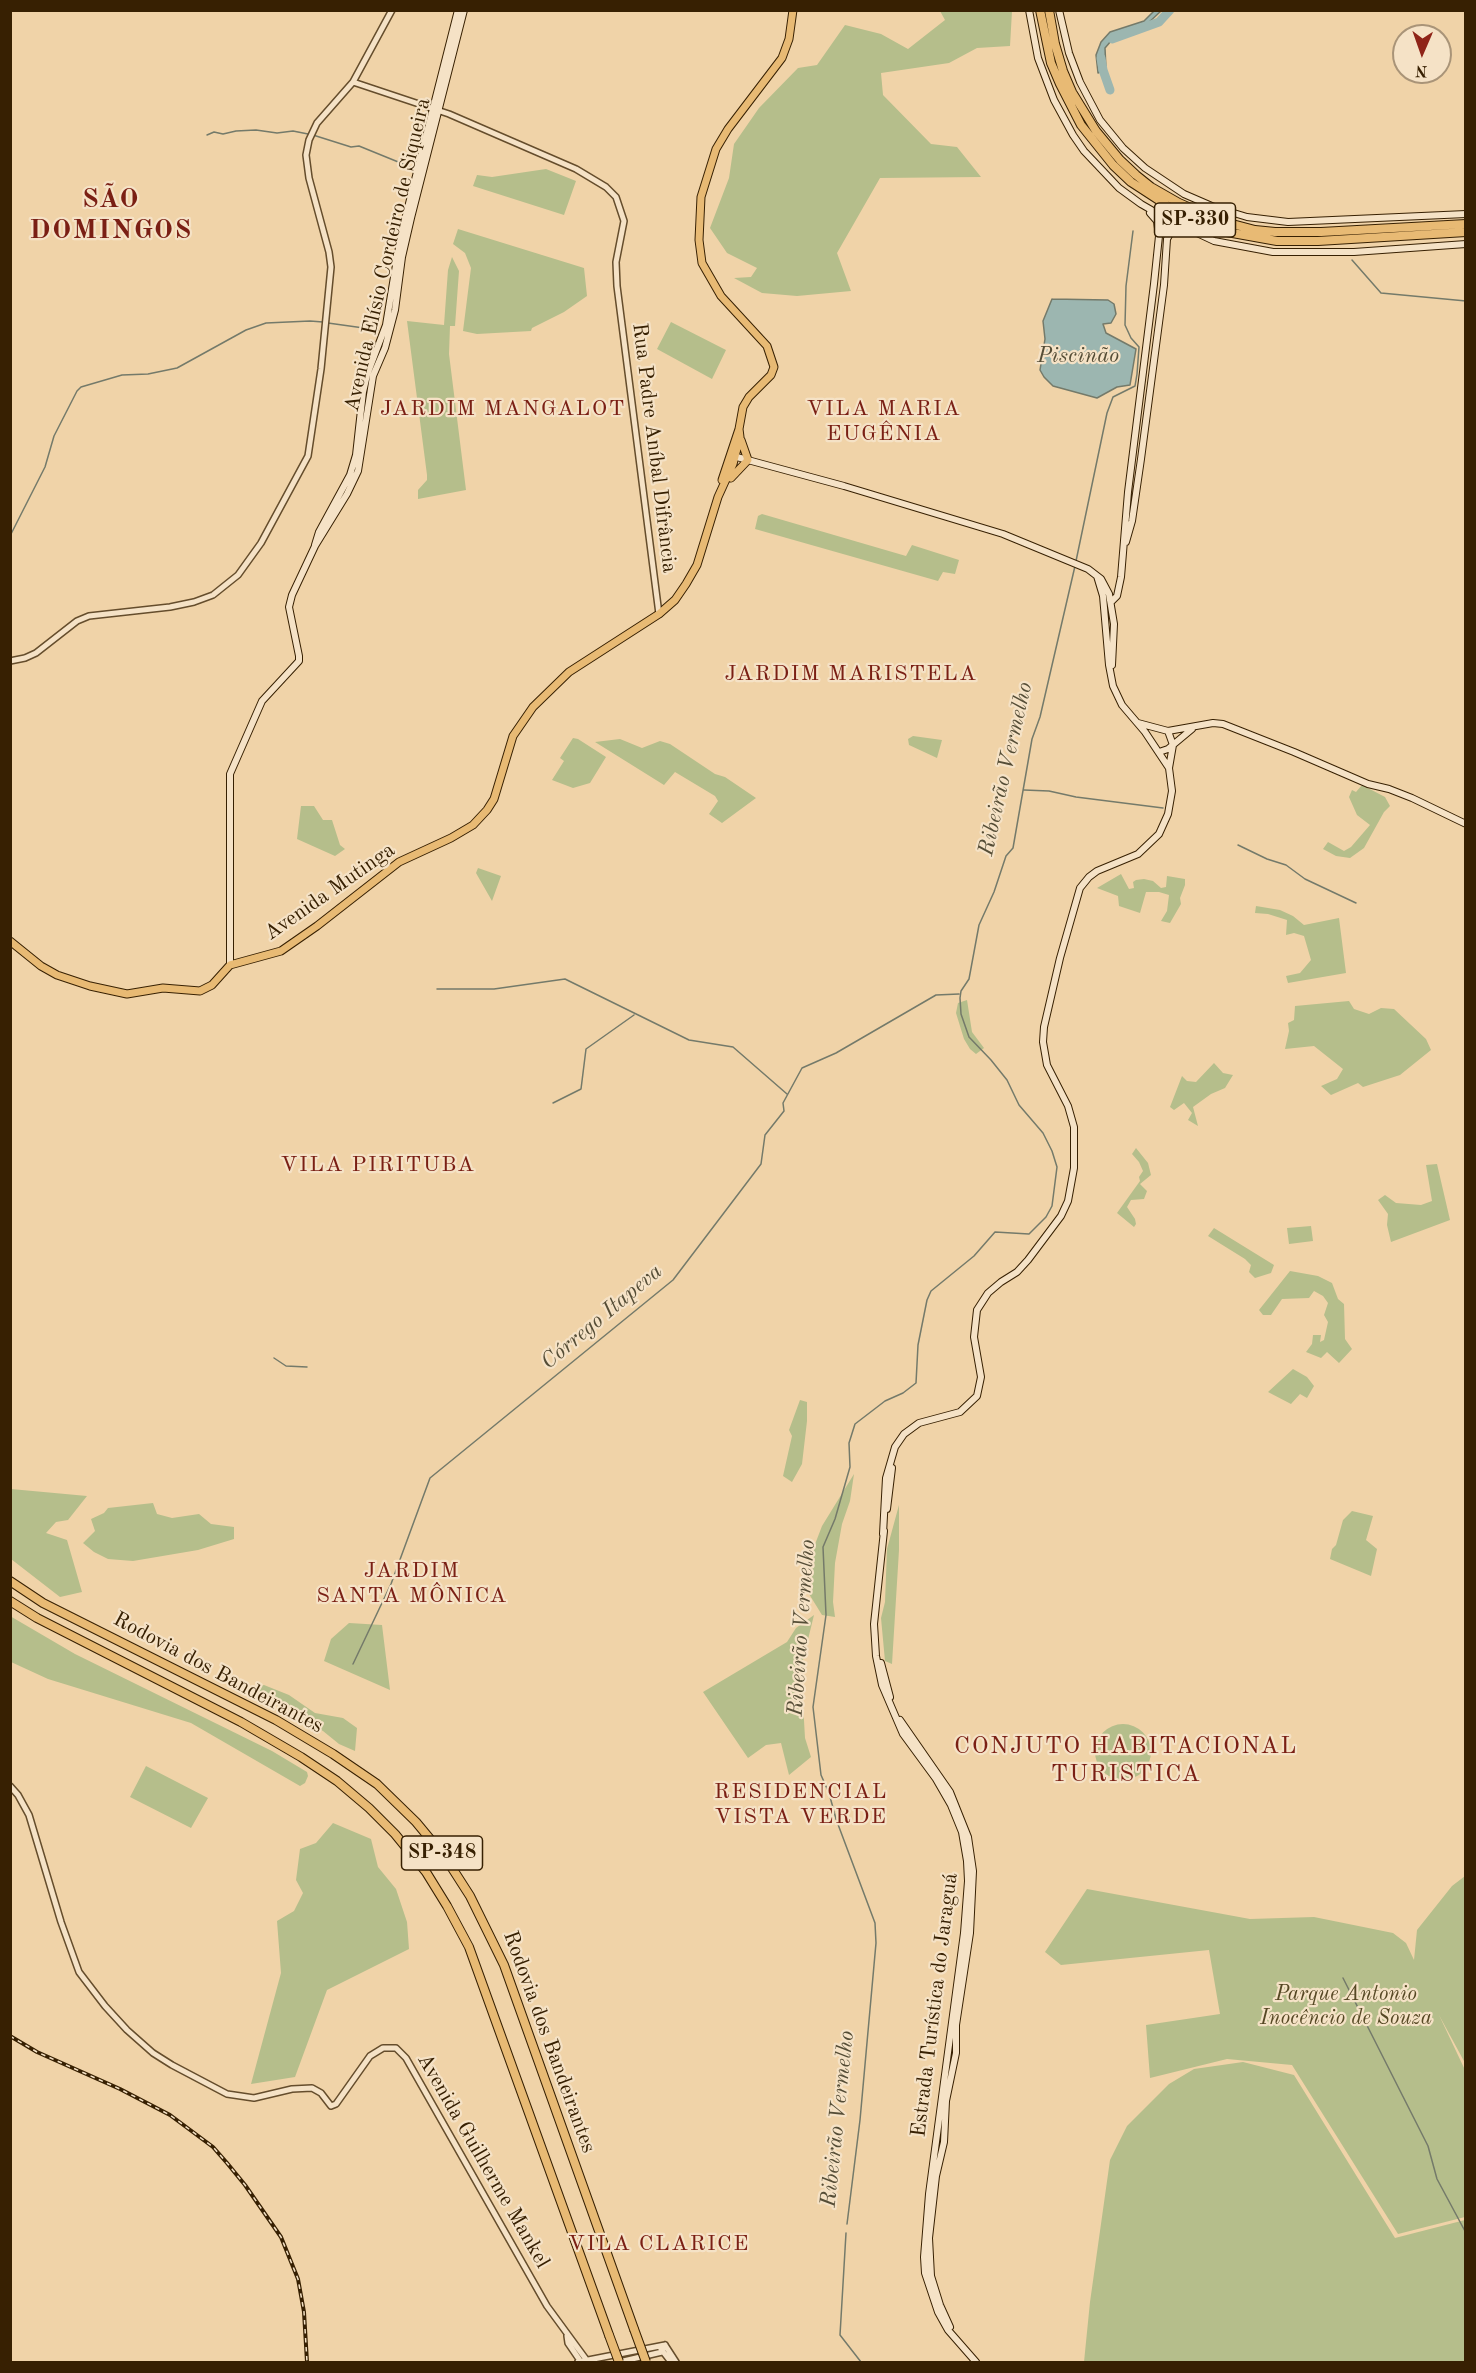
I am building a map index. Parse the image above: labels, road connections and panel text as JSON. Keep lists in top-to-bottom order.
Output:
{
  "streets": {
    "highway": ["SP-330", "Rodovia dos Bandeirantes", "SP-348"],
    "main road": ["Avenida Elísio Cordeiro de Siqueira", "Avenida Mutinga", "Estrada Turística do Jaraguá"],
    "street": ["Rua Padre Aníbal Difrância", "Avenida Guilherme Mankel"]
  },
  "crossings": [
    ["Avenida Elísio Cordeiro de Siqueira", "Rua Padre Aníbal Difrância"],
    ["Avenida Elísio Cordeiro de Siqueira", "Avenida Mutinga"],
    ["Rua Padre Aníbal Difrância", "Avenida Mutinga"]
  ],
  "districts": [
    "SÃO DOMINGOS",
    "JARDIM MANGALOT",
    "VILA MARIA EUGÊNIA",
    "JARDIM MARISTELA",
    "VILA PIRITUBA",
    "JARDIM SANTA MÔNICA",
    "CONJUTO HABITACIONAL TURISTICA",
    "RESIDENCIAL VISTA VERDE",
    "VILA CLARICE"
  ],
  "water": ["Piscinão", "Ribeirão Vermelho", "Córrego Itapeva"],
  "parks": ["Parque Antonio Inocêncio de Souza"],
  "north": "bottom"
}
